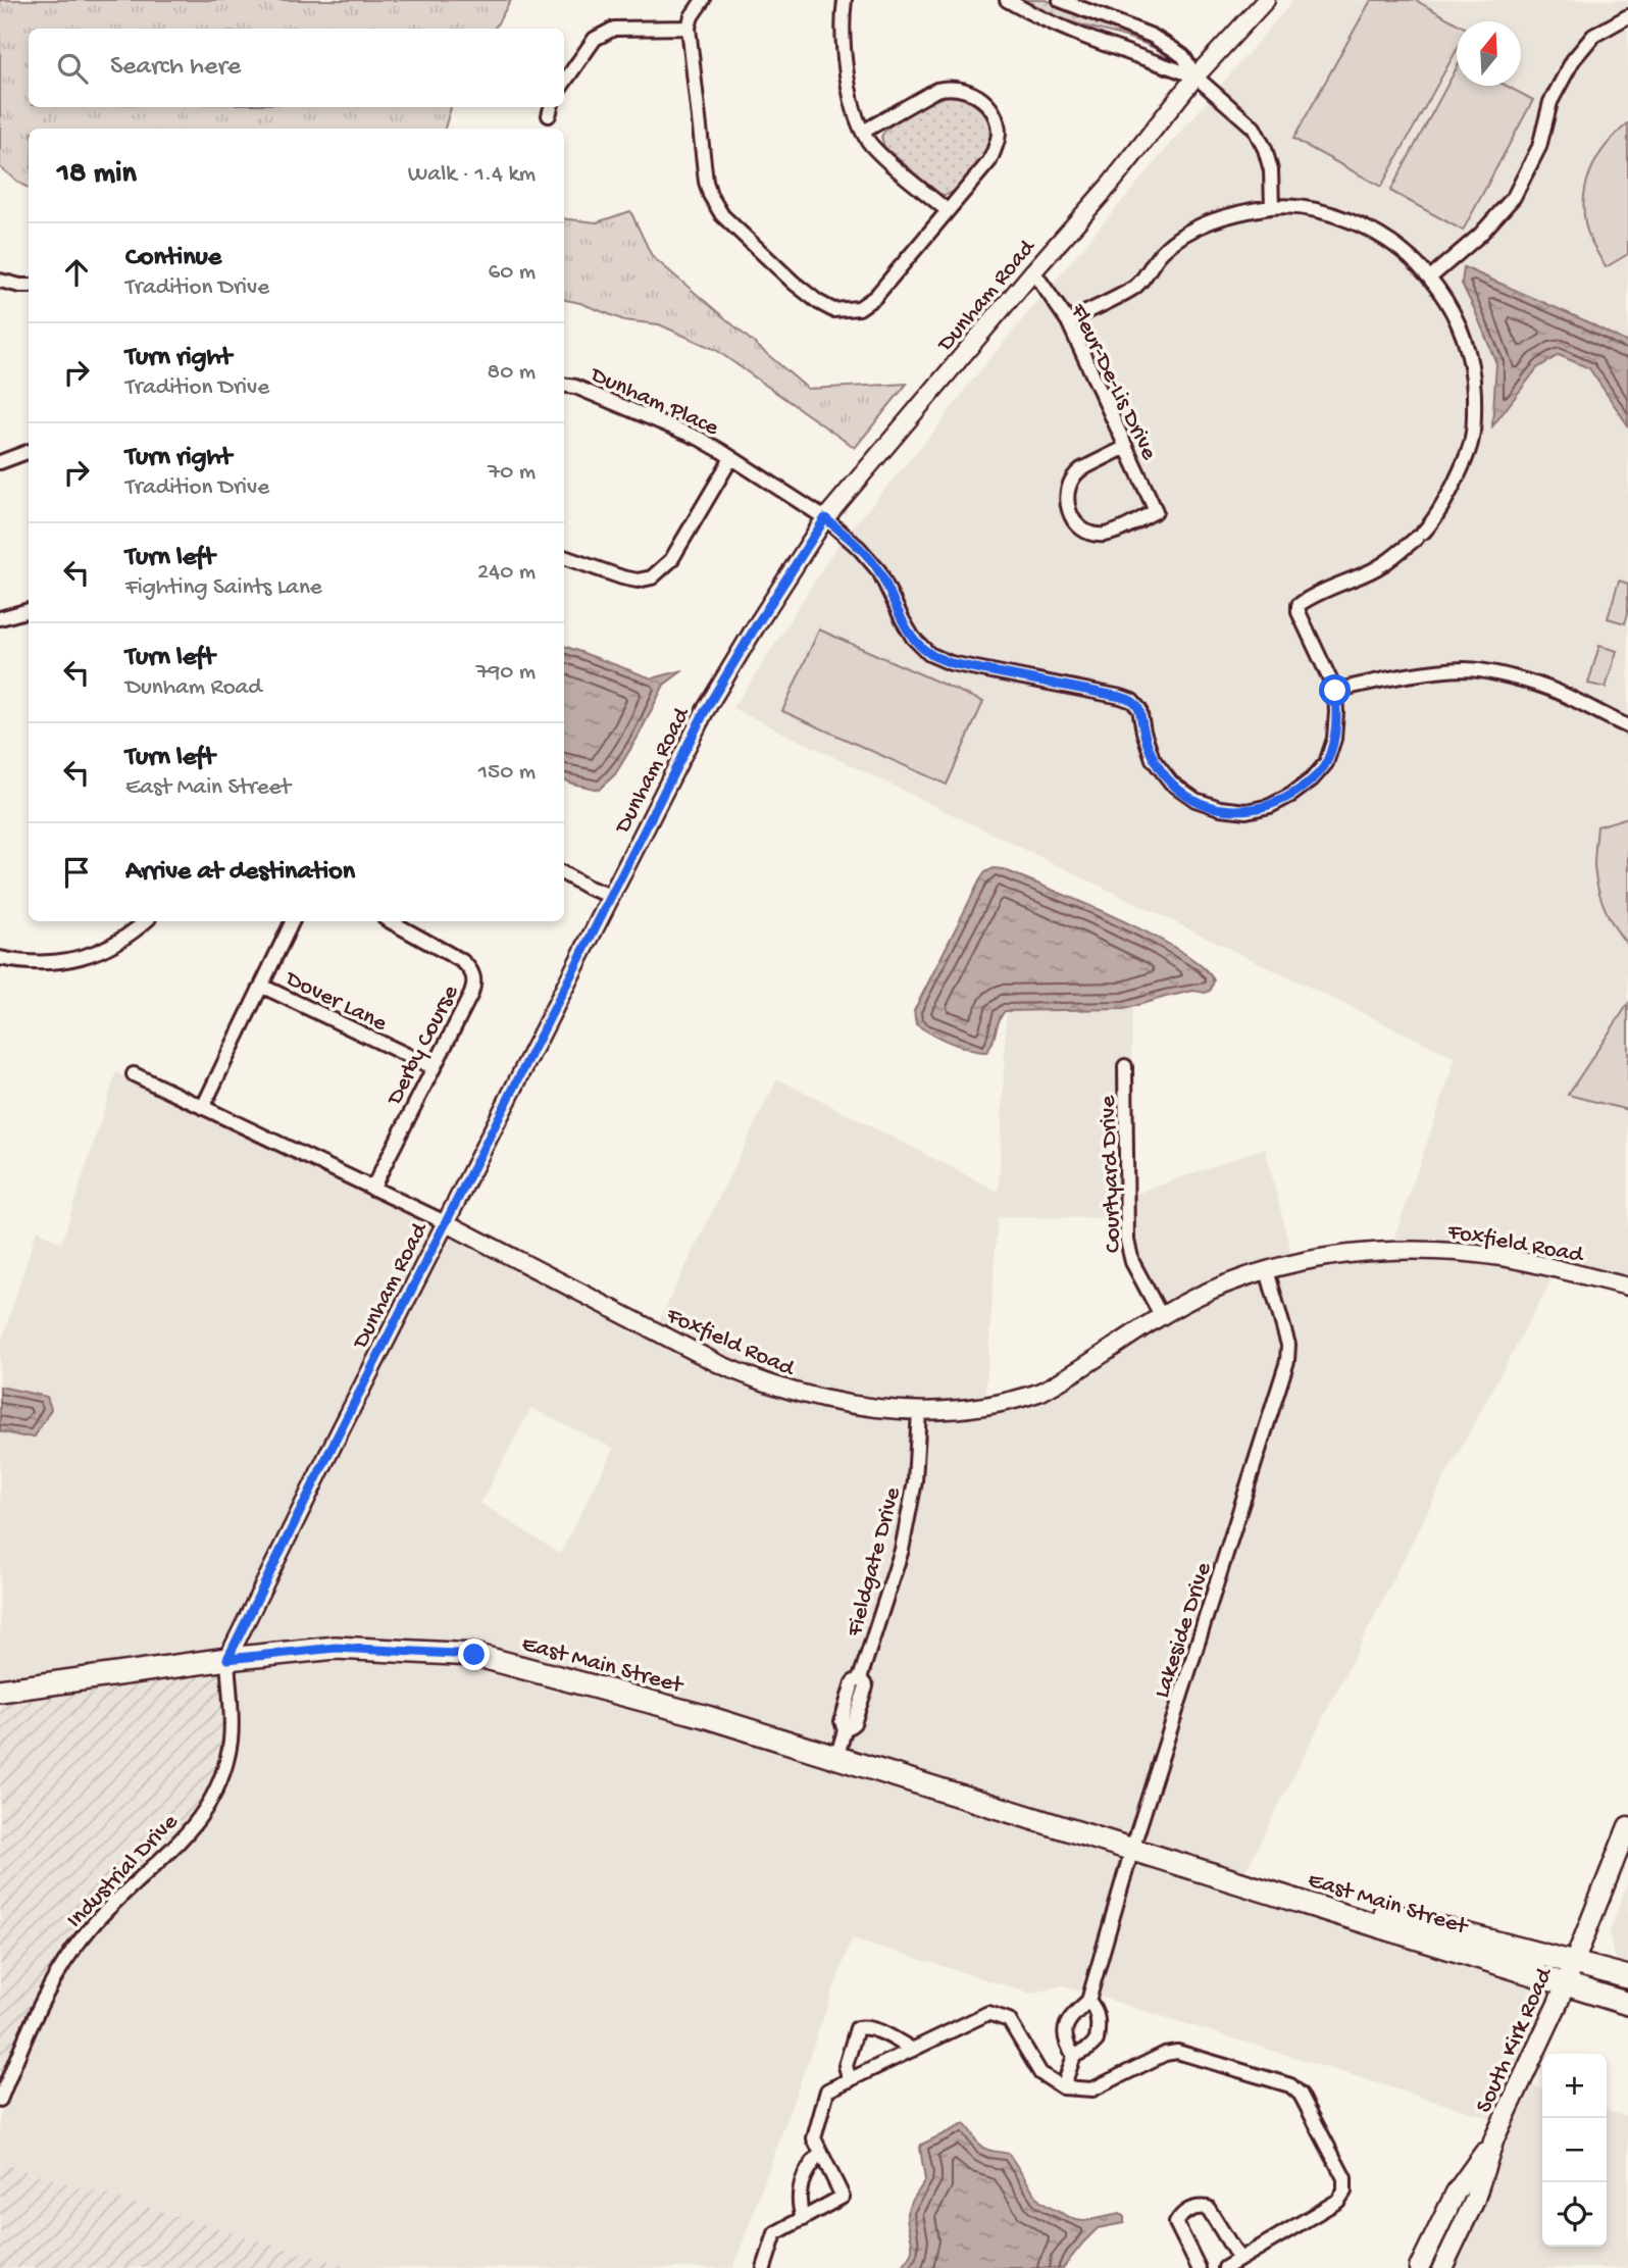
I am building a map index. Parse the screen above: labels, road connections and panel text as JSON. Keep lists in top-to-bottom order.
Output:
{
  "streets": {
    "main road": ["East Main Street", "South Kirk Road"],
    "street": [
      "Dunham Road",
      "Fleur-De-Lis Drive",
      "Dunham Place",
      "Dover Lane",
      "Derby Course",
      "Courtyard Drive",
      "Foxfield Road",
      "Fieldgate Drive",
      "Lakeside Drive",
      "Industrial Drive"
    ]
  },
  "crossings": [
    ["Dunham Road", "Fleur-De-Lis Drive"],
    ["Dunham Road", "Dunham Place"],
    ["Dunham Road", "Foxfield Road"],
    ["Dunham Road", "East Main Street"],
    ["Dunham Road", "Industrial Drive"],
    ["Dover Lane", "Derby Course"],
    ["Derby Course", "Foxfield Road"],
    ["Courtyard Drive", "Foxfield Road"],
    ["Foxfield Road", "Fieldgate Drive"],
    ["Foxfield Road", "Lakeside Drive"],
    ["Fieldgate Drive", "East Main Street"],
    ["Lakeside Drive", "East Main Street"],
    ["East Main Street", "Industrial Drive"],
    ["East Main Street", "South Kirk Road"]
  ],
  "north": "top",
  "page": {
    "search": "Search here",
    "heading": ["18 min", "Walk · 1.4 km"],
    "list": [
      ["Continue", "Tradition Drive", "60 m"],
      ["Turn right", "Tradition Drive", "80 m"],
      ["Turn right", "Tradition Drive", "70 m"],
      ["Turn left", "Fighting Saints Lane", "240 m"],
      ["Turn left", "Dunham Road", "790 m"],
      ["Turn left", "East Main Street", "150 m"],
      "Arrive at destination"
    ],
    "map_buttons": ["+", "−"]
  }
}
